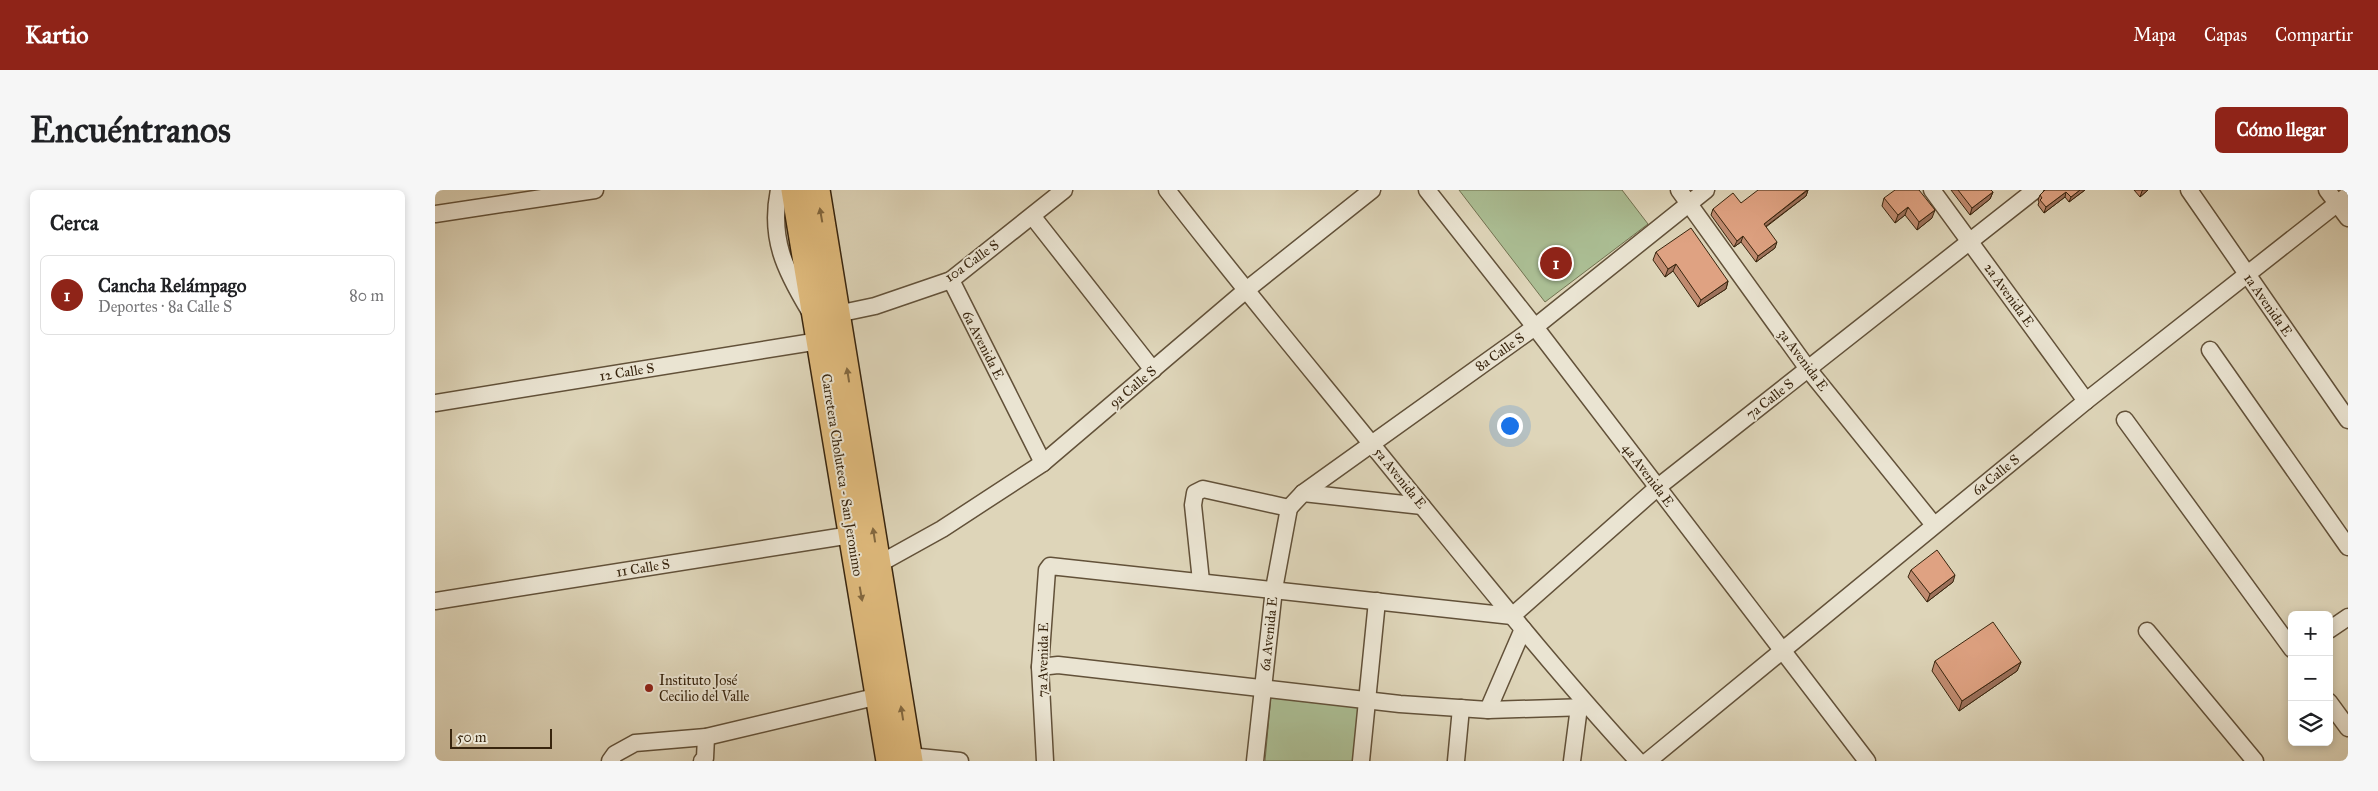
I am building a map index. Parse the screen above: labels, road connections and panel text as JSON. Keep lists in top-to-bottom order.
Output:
{
  "streets": {
    "highway": ["Carretera Choluteca - San Jeronimo"],
    "street": [
      "10a Calle S",
      "2a Avenida E",
      "1a Avenida E",
      "6a Avenida E",
      "8a Calle S",
      "3a Avenida E",
      "12 Calle S",
      "9a Calle S",
      "7a Calle S",
      "4a Avenida E",
      "6a Calle S",
      "5a Avenida E",
      "11 Calle S",
      "7a Avenida E"
    ]
  },
  "crossings": [
    ["10a Calle S", "6a Avenida E"],
    ["10a Calle S", "12 Calle S"],
    ["10a Calle S", "Carretera Choluteca - San Jeronimo"],
    ["2a Avenida E", "7a Calle S"],
    ["2a Avenida E", "6a Calle S"],
    ["1a Avenida E", "6a Calle S"],
    ["6a Avenida E", "8a Calle S"],
    ["6a Avenida E", "9a Calle S"],
    ["8a Calle S", "3a Avenida E"],
    ["8a Calle S", "4a Avenida E"],
    ["8a Calle S", "5a Avenida E"],
    ["3a Avenida E", "7a Calle S"],
    ["3a Avenida E", "6a Calle S"],
    ["12 Calle S", "Carretera Choluteca - San Jeronimo"],
    ["9a Calle S", "Carretera Choluteca - San Jeronimo"],
    ["9a Calle S", "5a Avenida E"],
    ["7a Calle S", "4a Avenida E"],
    ["7a Calle S", "5a Avenida E"],
    ["Carretera Choluteca - San Jeronimo", "11 Calle S"],
    ["4a Avenida E", "6a Calle S"]
  ],
  "places": ["Instituto José Cecilio del Valle"],
  "scale_bar": "50 m",
  "page": {
    "header": "Kartio",
    "nav": ["Mapa", "Capas", "Compartir"],
    "buttons": "Cómo llegar",
    "title": "Encuéntranos",
    "heading": "Cerca",
    "pins": "1",
    "list": [
      {
        "mark": "1",
        "name": "Cancha Relámpago",
        "note": "Deportes · 8a Calle S",
        "value": "80 m"
      }
    ],
    "map_buttons": ["+", "−"],
    "scale": "50 m"
  }
}
